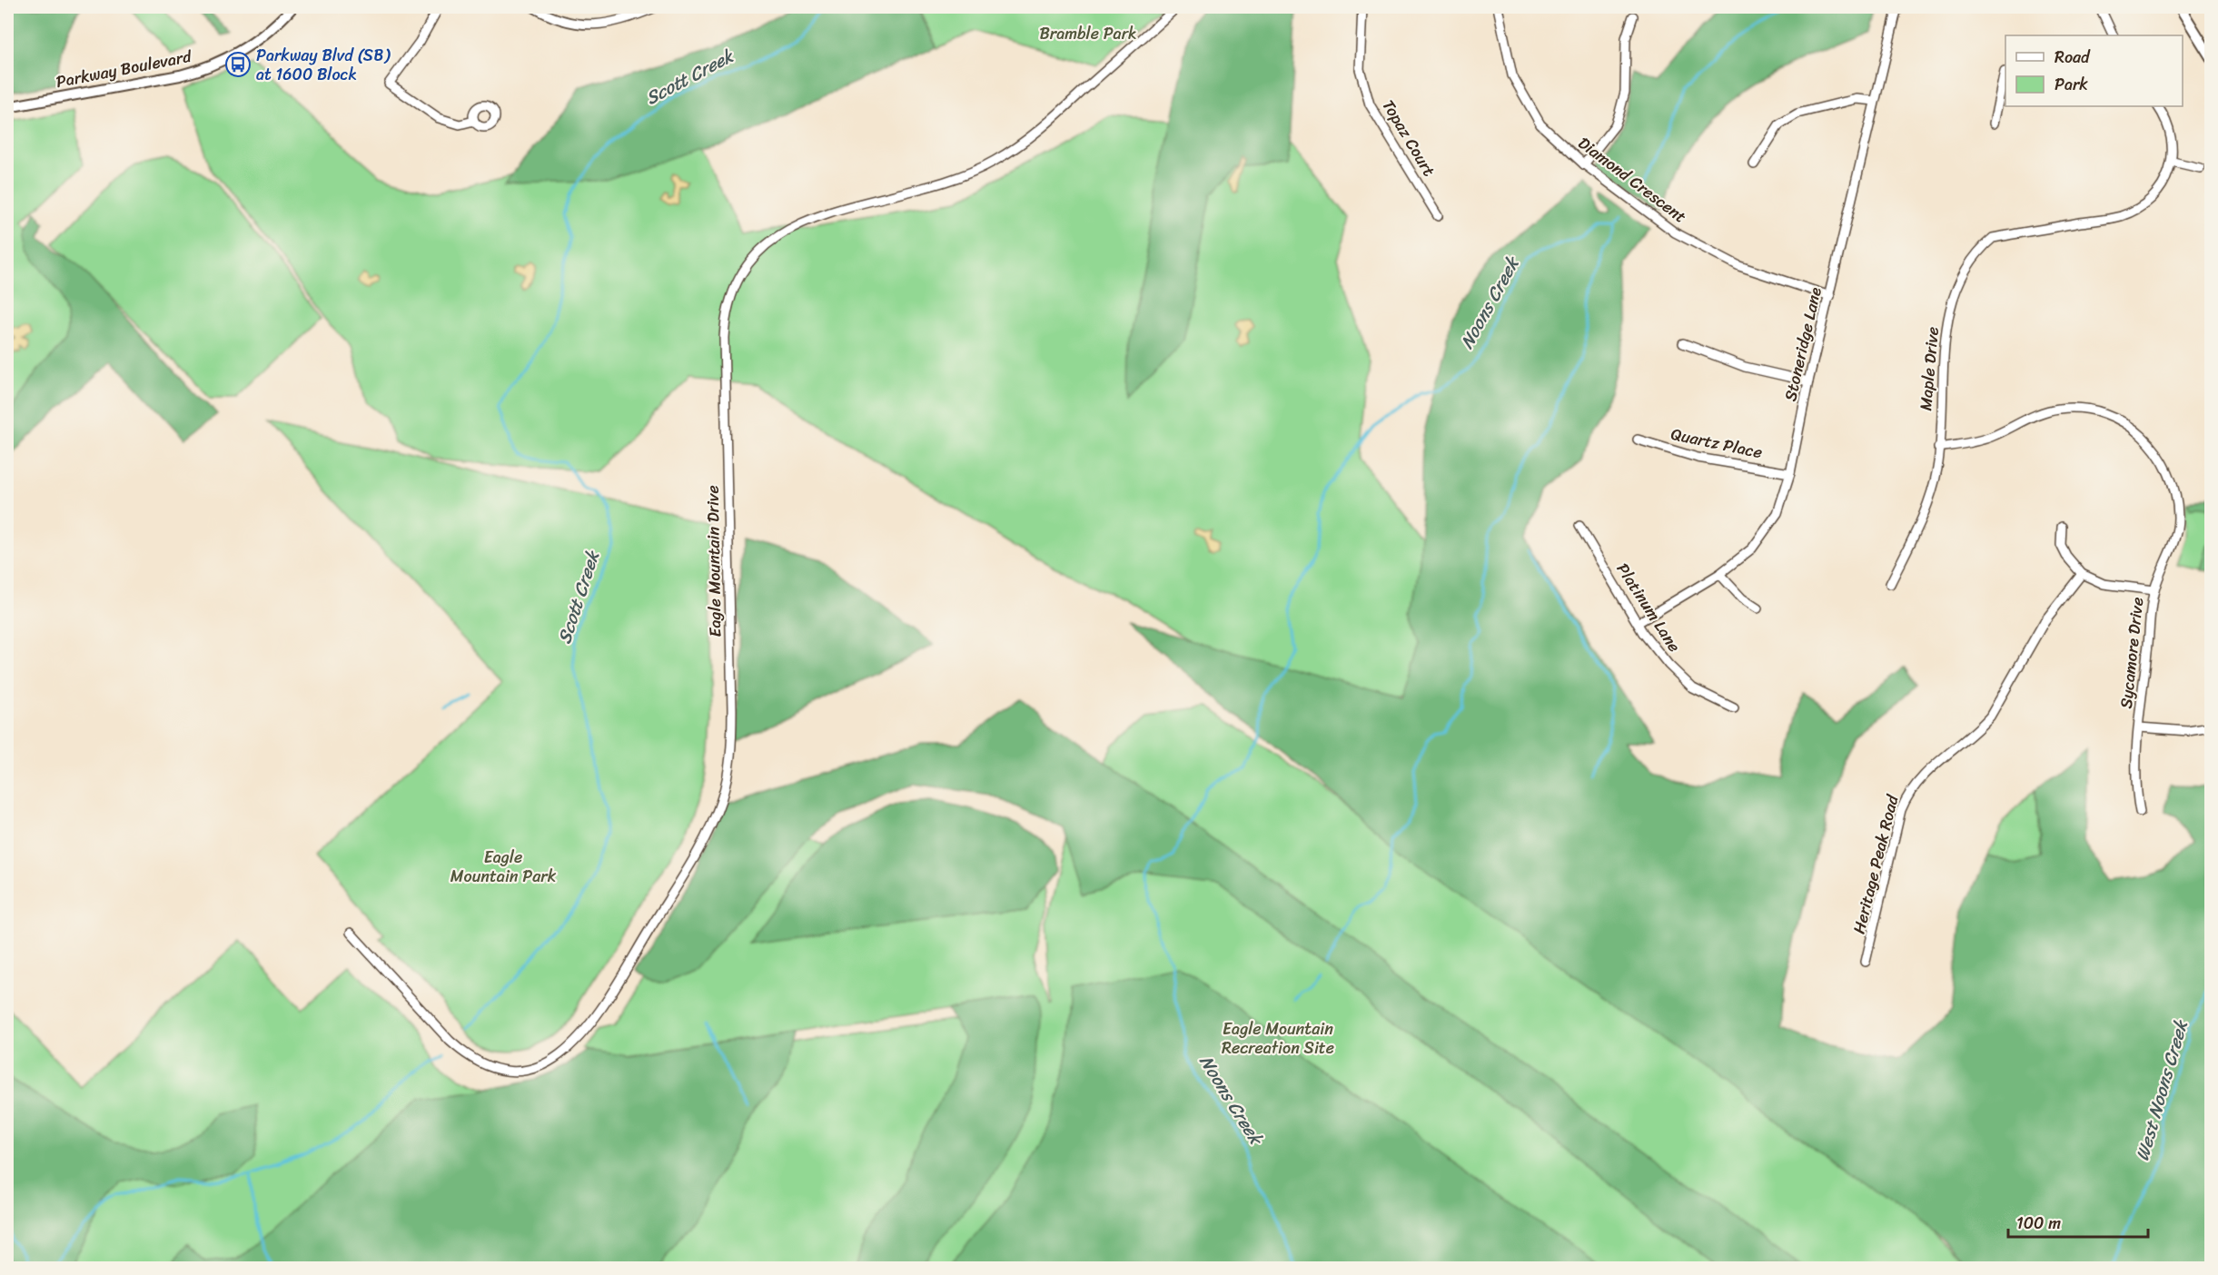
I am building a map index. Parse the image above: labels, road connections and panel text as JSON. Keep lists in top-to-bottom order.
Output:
{
  "streets": {
    "street": [
      "Parkway Boulevard",
      "Topaz Court",
      "Diamond Crescent",
      "Stoneridge Lane",
      "Maple Drive",
      "Quartz Place",
      "Eagle Mountain Drive",
      "Platinum Lane",
      "Sycamore Drive",
      "Heritage Peak Road"
    ]
  },
  "crossings": [
    ["Diamond Crescent", "Stoneridge Lane"],
    ["Stoneridge Lane", "Quartz Place"],
    ["Stoneridge Lane", "Platinum Lane"],
    ["Maple Drive", "Sycamore Drive"]
  ],
  "water": ["Scott Creek", "Noons Creek", "West Noons Creek"],
  "parks": ["Bramble Park", "Eagle Mountain Park", "Eagle Mountain Recreation Site"],
  "places": {
    "bus stop": ["Parkway Blvd (SB) at 1600 Block"]
  },
  "legend": ["Road", "Park"],
  "scale_bar": "100 m"
}
